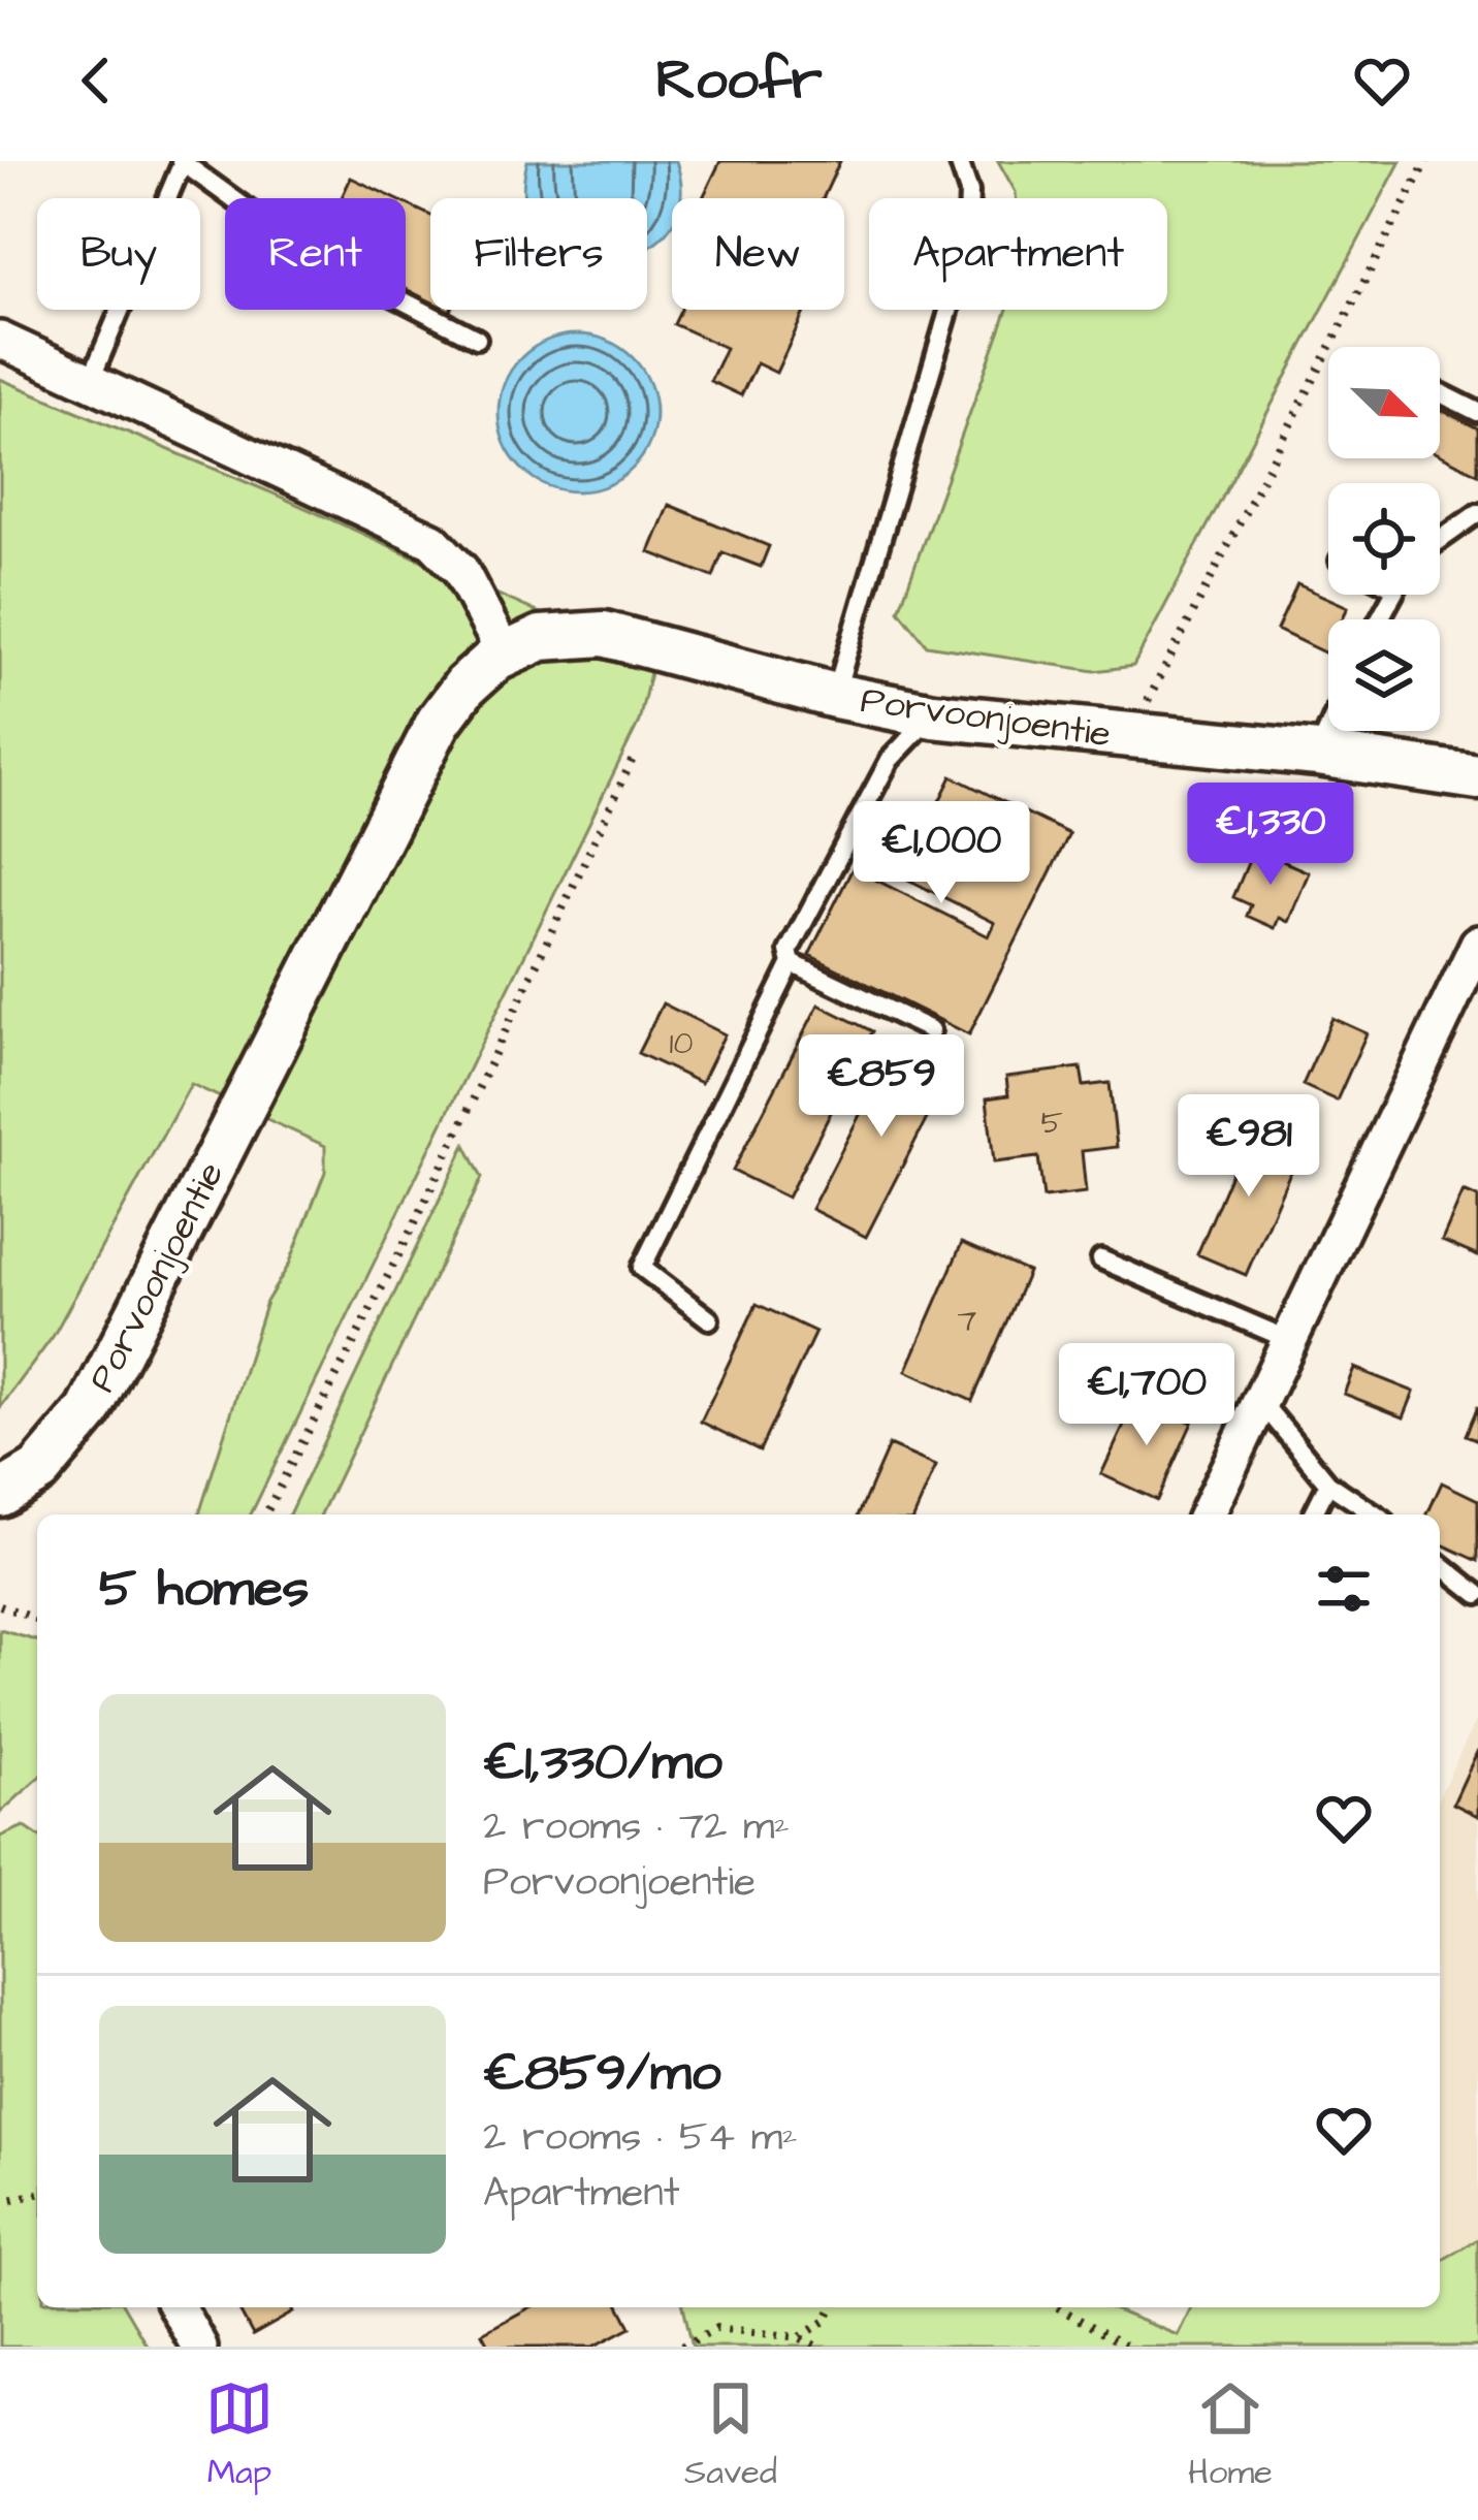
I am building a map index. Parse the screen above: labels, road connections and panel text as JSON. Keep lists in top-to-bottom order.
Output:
{
  "streets": {
    "street": ["Porvoonjoentie"]
  },
  "house_numbers": ["10", "5", "7"],
  "north": "bottom right",
  "page": {
    "header": "Roofr",
    "chip": [
      "Buy",
      "Rent",
      "Filters",
      "New",
      "Apartment"
    ],
    "price": [
      "€1,330",
      "€1,000",
      "€859",
      "€981",
      "€1,700"
    ],
    "heading": "5 homes",
    "list": [
      {
        "name": "€1,330/mo",
        "note": "2 rooms · 72 m² · Porvoonjoentie"
      },
      {
        "name": "€859/mo",
        "note": "2 rooms · 54 m² · Apartment"
      }
    ],
    "tabs": ["Map", "Saved", "Home"]
  }
}
